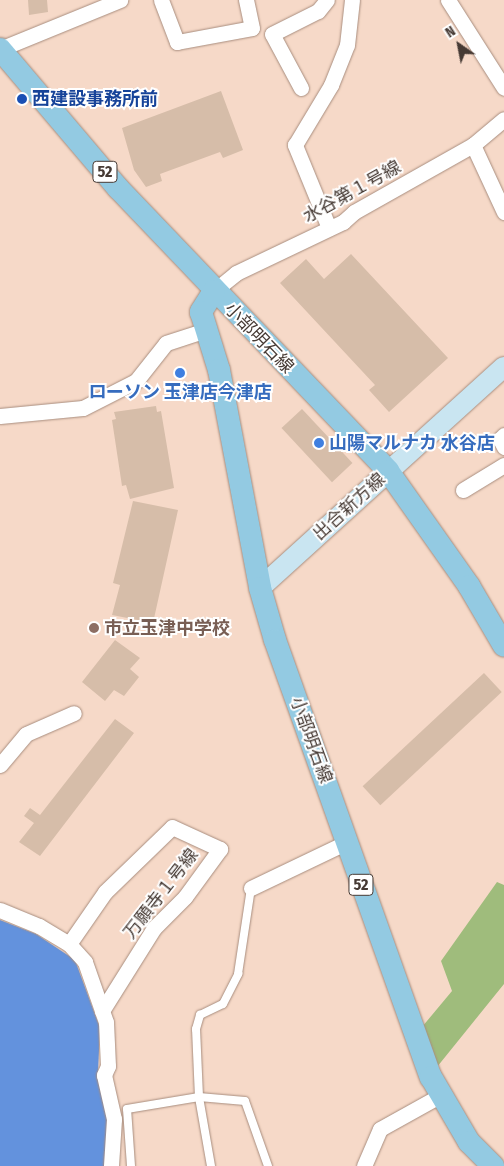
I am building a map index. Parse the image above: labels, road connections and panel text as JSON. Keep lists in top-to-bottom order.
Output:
{
  "streets": {
    "main road": ["52", "小部明石線"],
    "street": ["水谷第１号線", "出合新方線", "万願寺１号線"]
  },
  "crossings": [
    ["水谷第１号線", "小部明石線"],
    ["小部明石線", "出合新方線"]
  ],
  "places": [
    "西建設事務所前",
    "ローソン 玉津店今津店",
    "山陽マルナカ 水谷店",
    "市立玉津中学校"
  ],
  "north": "top left"
}
